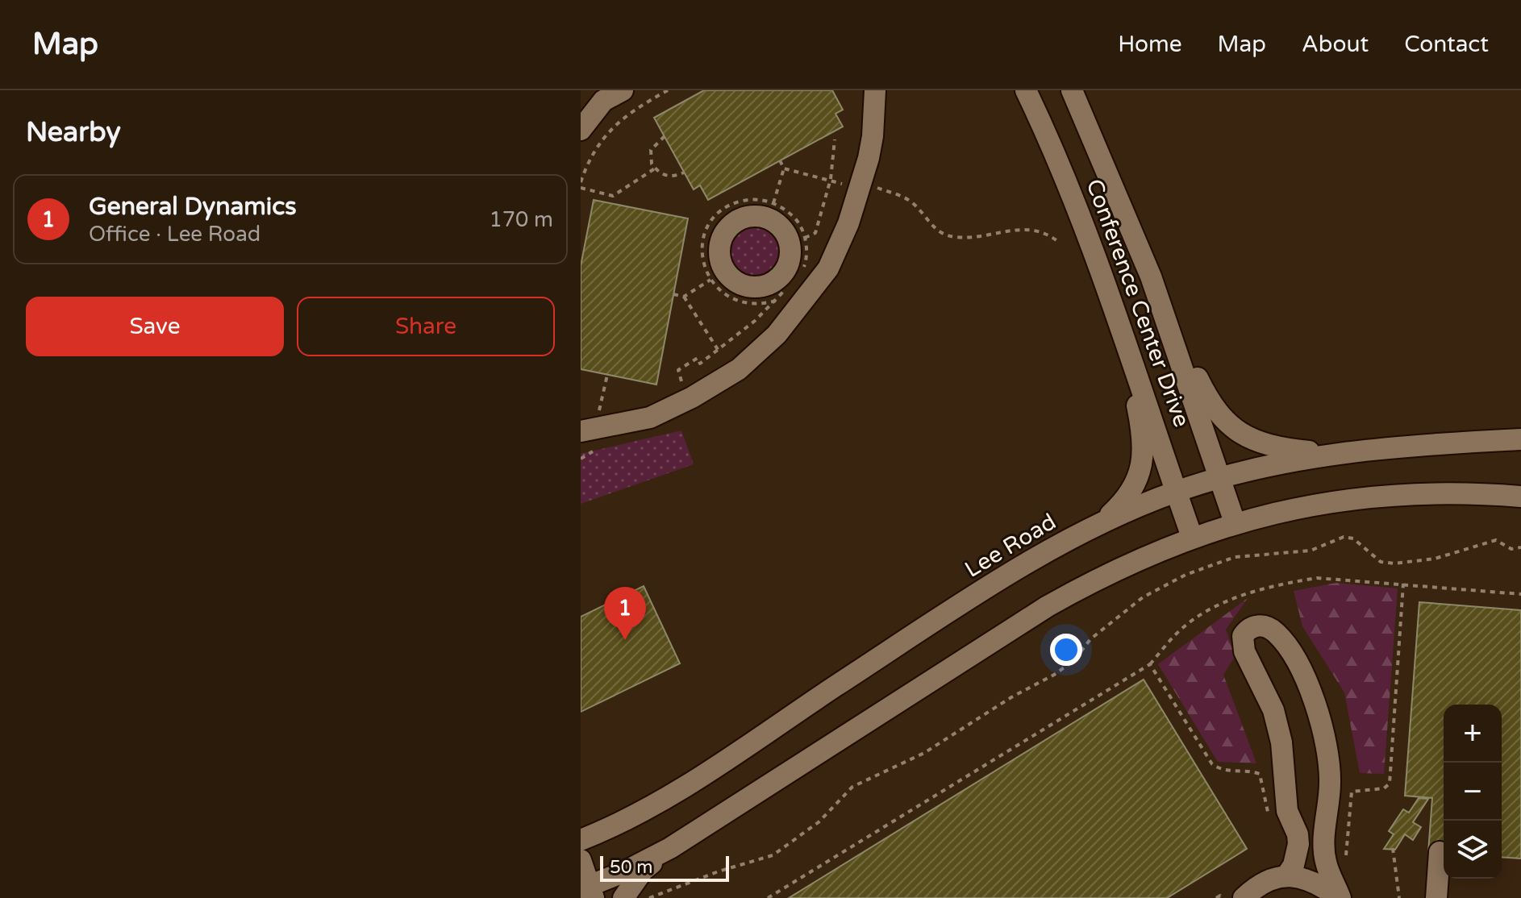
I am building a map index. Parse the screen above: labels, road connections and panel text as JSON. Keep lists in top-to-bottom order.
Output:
{
  "streets": {
    "street": ["Conference Center Drive", "Lee Road"]
  },
  "crossings": [
    ["Conference Center Drive", "Lee Road"]
  ],
  "scale_bar": "50 m",
  "page": {
    "header": "Map",
    "nav": [
      "Home",
      "Map",
      "About",
      "Contact"
    ],
    "heading": "Nearby",
    "list": [
      {
        "mark": "1",
        "name": "General Dynamics",
        "note": "Office · Lee Road",
        "value": "170 m"
      }
    ],
    "buttons": ["Save", "Share"],
    "pins": "1",
    "map_buttons": ["+", "−"],
    "scale": "50 m"
  }
}
